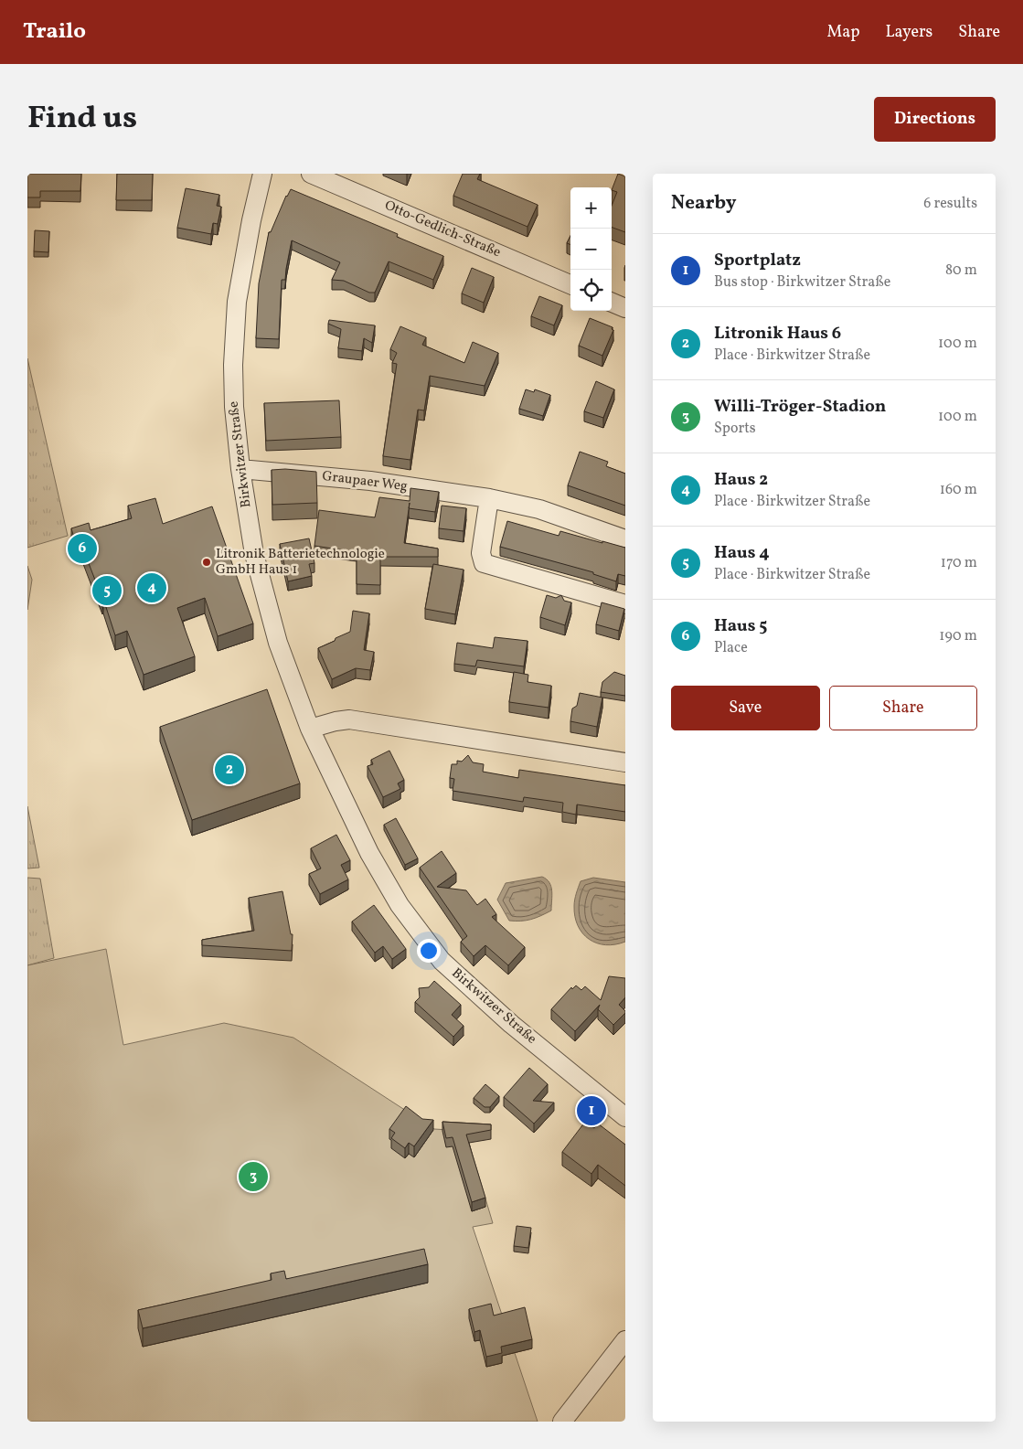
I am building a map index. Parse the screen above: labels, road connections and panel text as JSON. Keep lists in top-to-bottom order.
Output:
{
  "streets": {
    "street": ["Otto-Gedlich-Straße", "Birkwitzer Straße", "Graupaer Weg"]
  },
  "crossings": [
    ["Birkwitzer Straße", "Graupaer Weg"]
  ],
  "places": ["Litronik Batterietechnologie GmbH Haus 1"],
  "page": {
    "header": "Trailo",
    "nav": ["Map", "Layers", "Share"],
    "title": "Find us",
    "buttons": [
      "Directions",
      ["Save", "Share"]
    ],
    "heading": ["Nearby", "6 results"],
    "map_buttons": ["+", "−"],
    "list": [
      {
        "mark": "1",
        "name": "Sportplatz",
        "note": "Bus stop · Birkwitzer Straße",
        "value": "80 m"
      },
      {
        "mark": "2",
        "name": "Litronik Haus 6",
        "note": "Place · Birkwitzer Straße",
        "value": "100 m"
      },
      {
        "mark": "3",
        "name": "Willi-Tröger-Stadion",
        "note": "Sports",
        "value": "100 m"
      },
      {
        "mark": "4",
        "name": "Haus 2",
        "note": "Place · Birkwitzer Straße",
        "value": "160 m"
      },
      {
        "mark": "5",
        "name": "Haus 4",
        "note": "Place · Birkwitzer Straße",
        "value": "170 m"
      },
      {
        "mark": "6",
        "name": "Haus 5",
        "note": "Place",
        "value": "190 m"
      }
    ],
    "pins": [
      "6",
      "4",
      "5",
      "2",
      "1",
      "3"
    ]
  }
}
